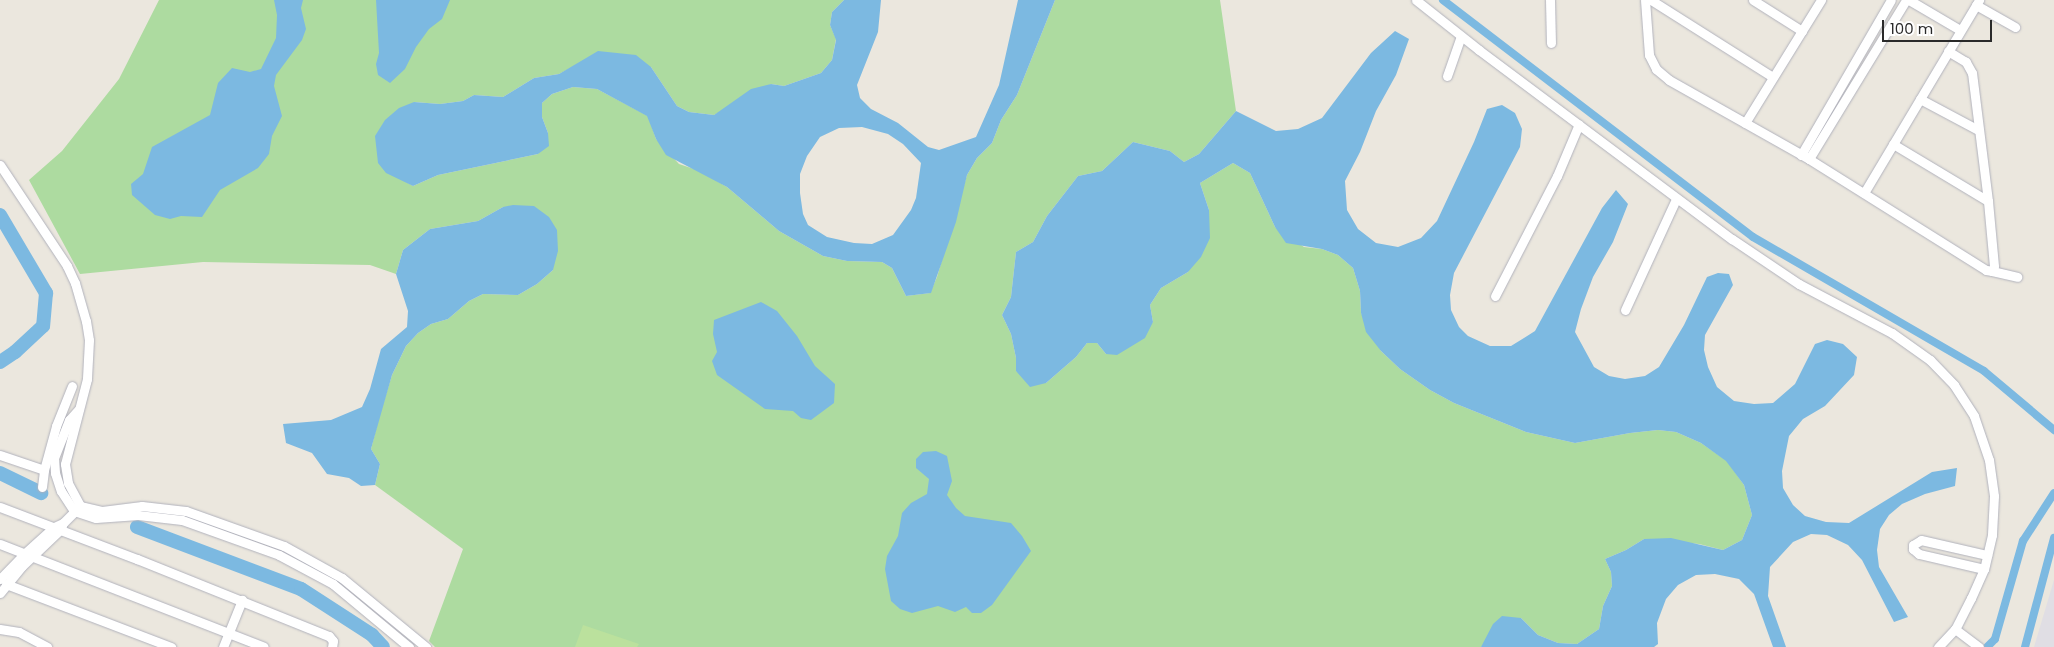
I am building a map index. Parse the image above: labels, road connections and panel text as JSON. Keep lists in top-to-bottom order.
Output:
{
  "scale_bar": "100 m"
}
